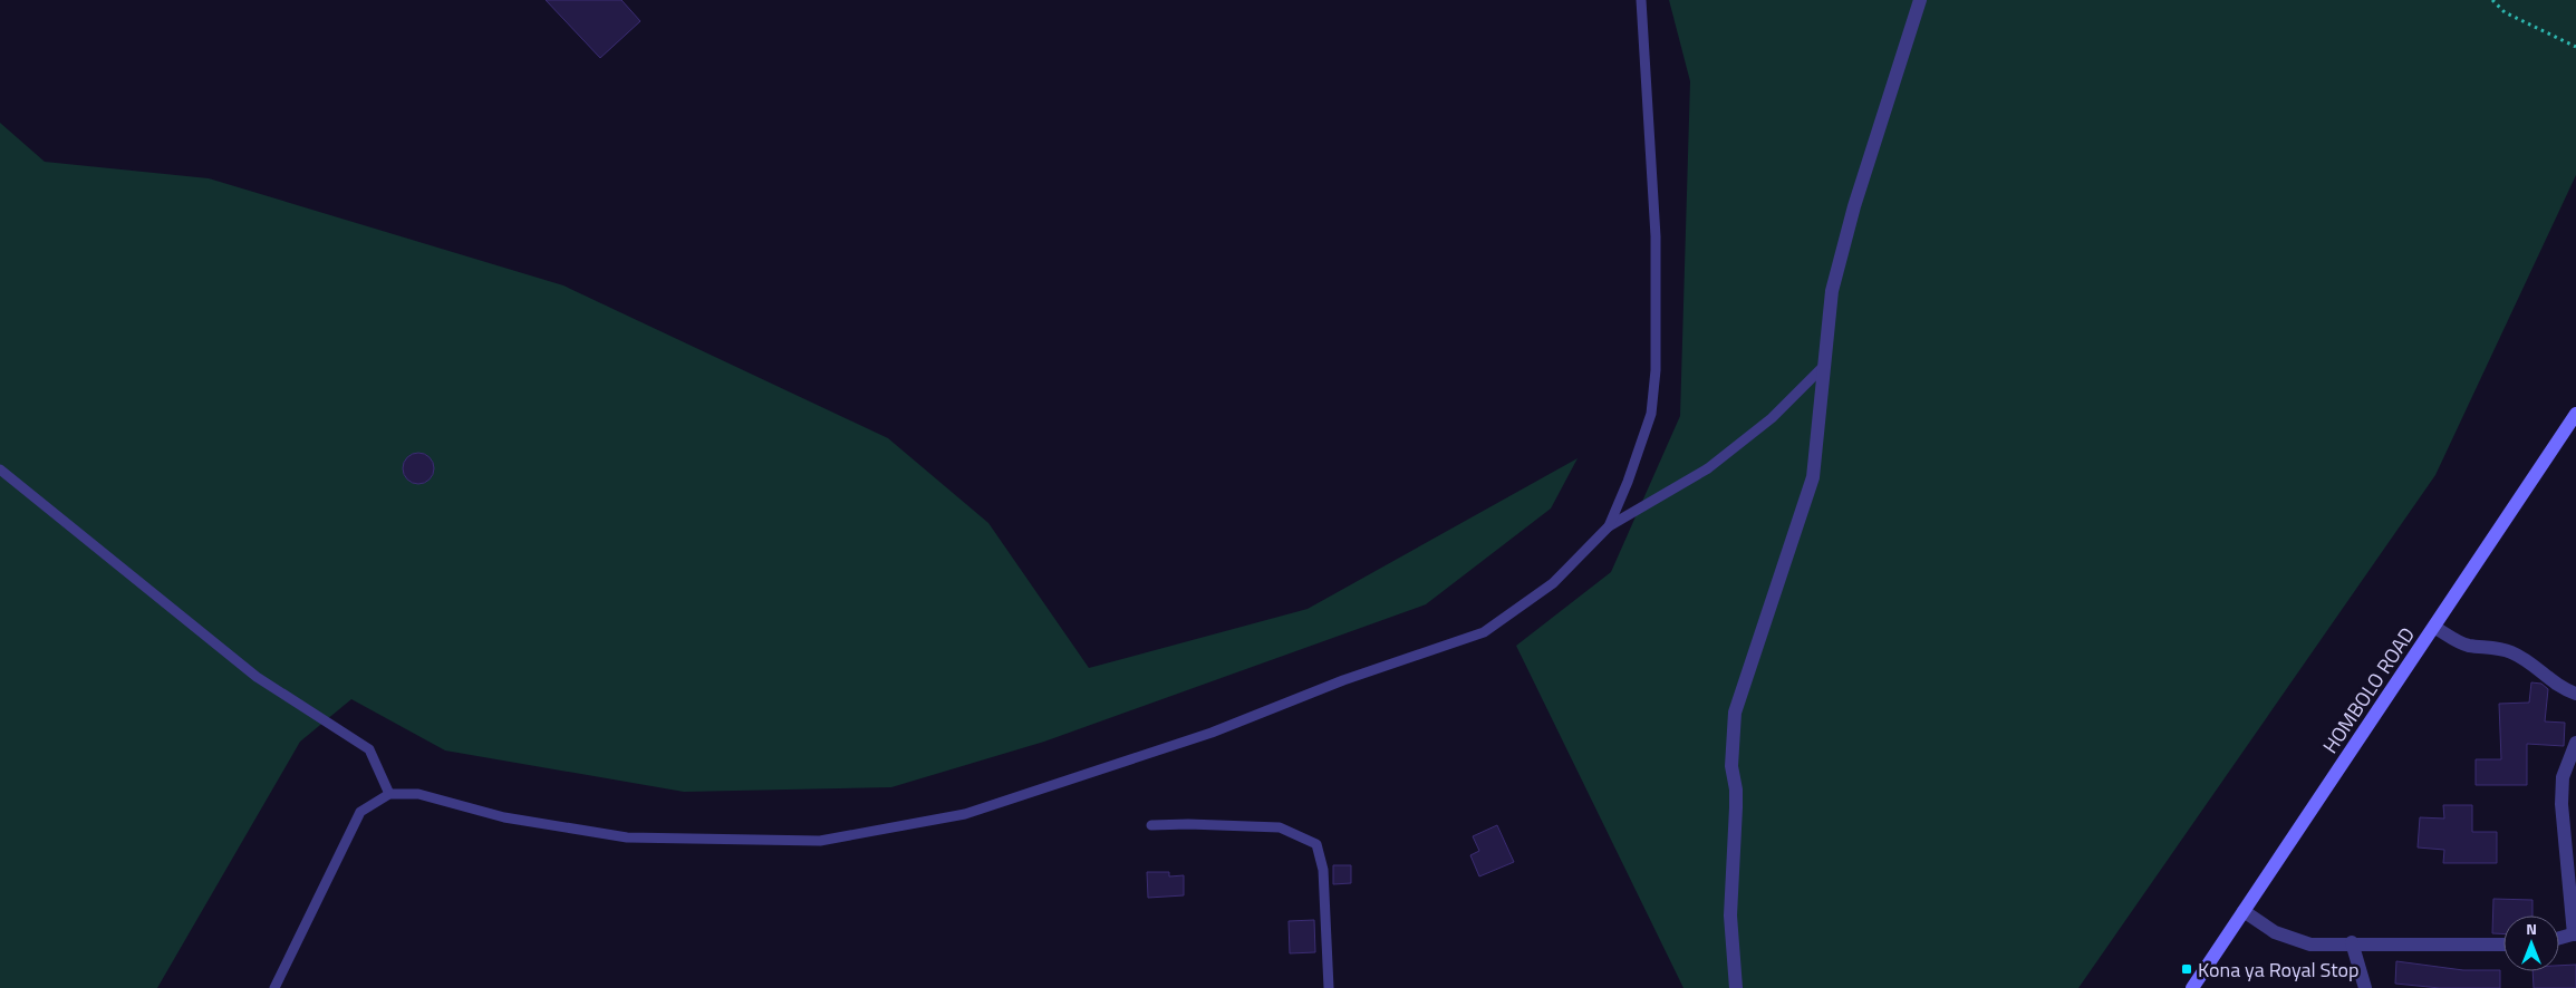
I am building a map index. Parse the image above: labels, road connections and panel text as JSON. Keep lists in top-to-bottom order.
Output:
{
  "streets": {
    "street": ["HOMBOLO ROAD"]
  },
  "places": {
    "transit": ["Kona ya Royal Stop"]
  },
  "north": "top"
}
